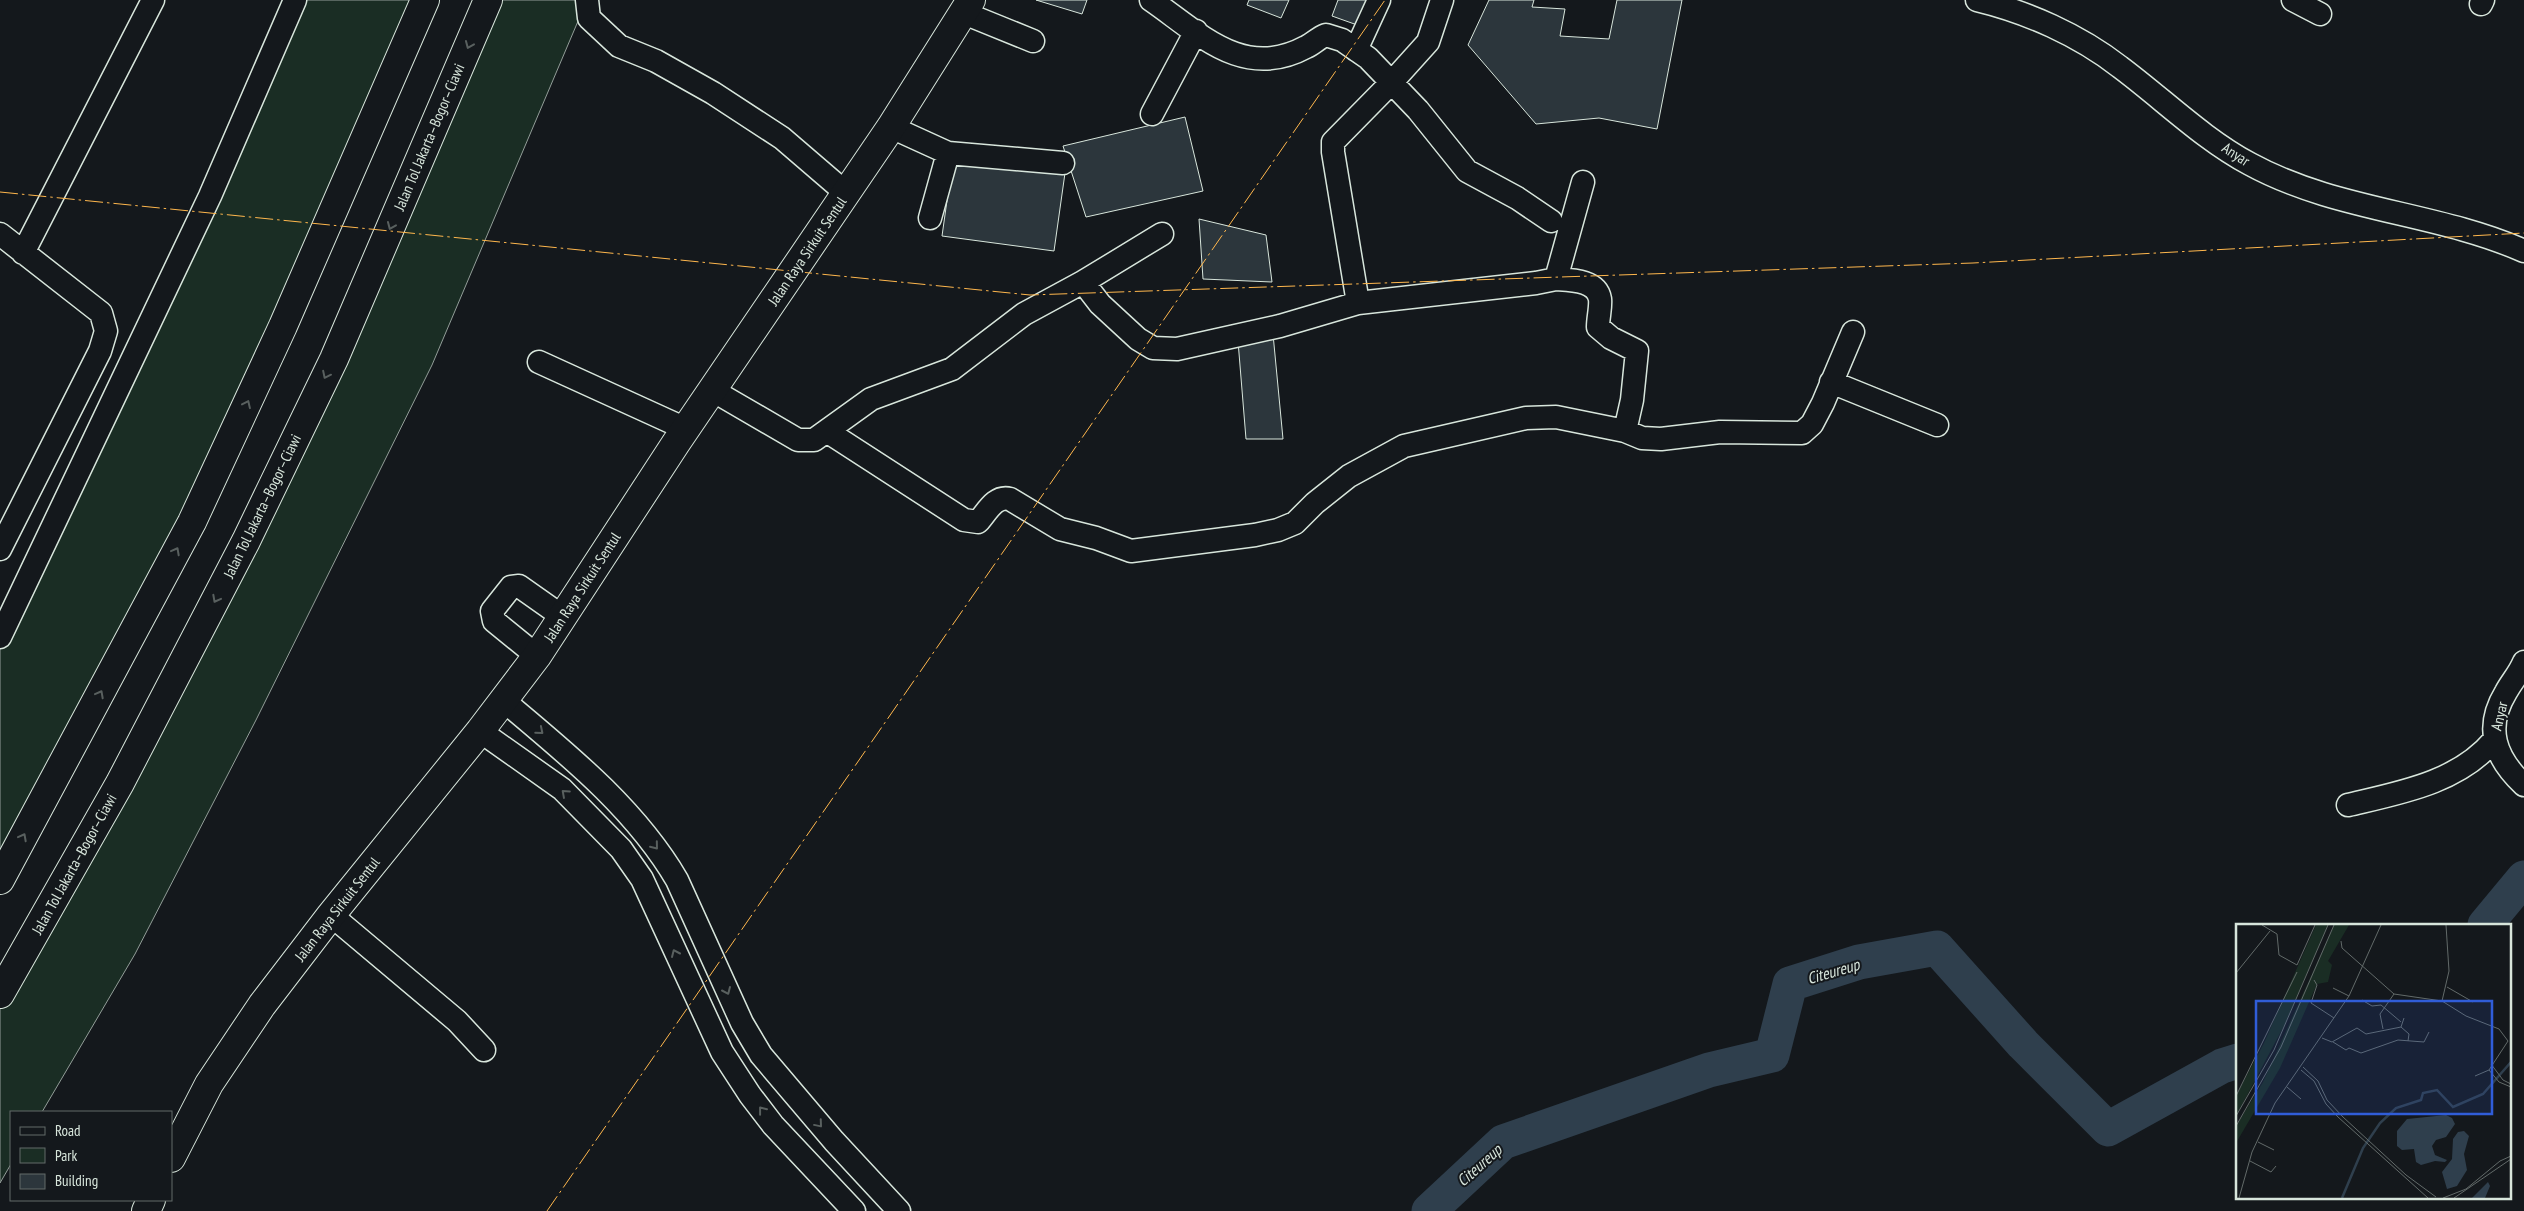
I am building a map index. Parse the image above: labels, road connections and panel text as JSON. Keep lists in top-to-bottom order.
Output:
{
  "streets": {
    "main road": ["Jalan Tol Jakarta–Bogor–Ciawi", "Jalan Raya Sirkuit Sentul"],
    "street": ["Anyar"]
  },
  "water": ["Citeureup"],
  "legend": ["Road", "Park", "Building"]
}
